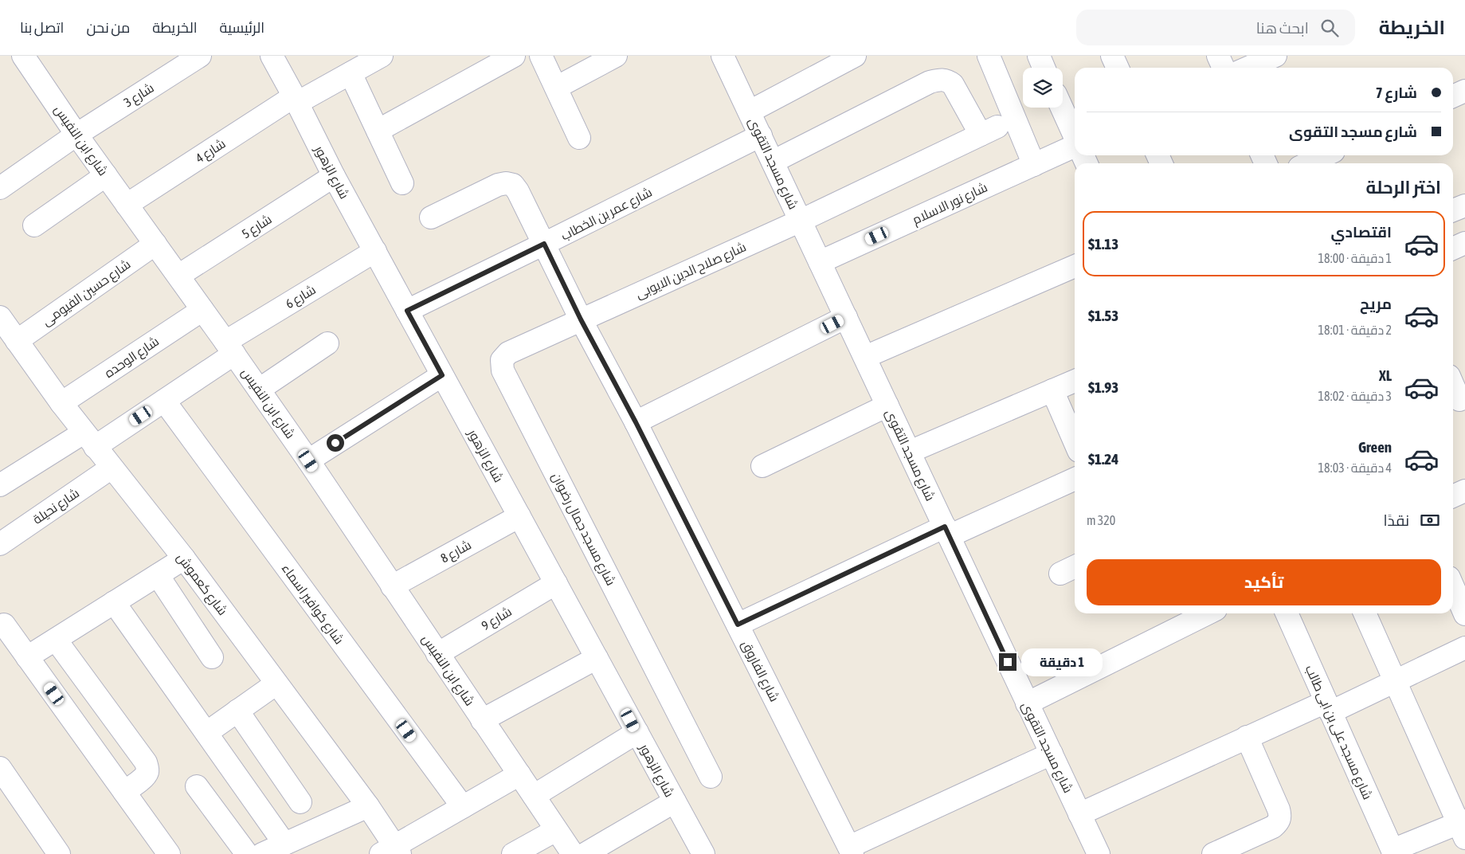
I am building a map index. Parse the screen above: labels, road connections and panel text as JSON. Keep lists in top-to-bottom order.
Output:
{
  "streets": {
    "street": [
      "شارع 3",
      "شارع ابن النفيس",
      "شارع 4",
      "شارع مسجد التقوى",
      "شارع الزهور",
      "شارع نور الاسلام",
      "شارع عمر بن الخطاب",
      "شارع 5",
      "شارع صلاح الدين الايوبى",
      "شارع حسين الفيومى",
      "شارع 6",
      "شارع الوحده",
      "شارع نحيلة",
      "شارع مسجد جمال رضوان",
      "شارع 8",
      "شارع كعموش",
      "شارع كوافير اسماء",
      "شارع 9",
      "شارع الفاروق",
      "شارع مسجد على بن ابى طالب"
    ]
  },
  "crossings": [
    ["شارع 3", "شارع ابن النفيس"],
    ["شارع ابن النفيس", "شارع 4"],
    ["شارع ابن النفيس", "شارع 5"],
    ["شارع ابن النفيس", "شارع حسين الفيومى"],
    ["شارع ابن النفيس", "شارع 6"],
    ["شارع ابن النفيس", "شارع الوحده"],
    ["شارع ابن النفيس", "شارع 8"],
    ["شارع ابن النفيس", "شارع 9"],
    ["شارع 4", "شارع الزهور"],
    ["شارع مسجد التقوى", "شارع نور الاسلام"],
    ["شارع مسجد التقوى", "شارع عمر بن الخطاب"],
    ["شارع مسجد التقوى", "شارع صلاح الدين الايوبى"],
    ["شارع الزهور", "شارع عمر بن الخطاب"],
    ["شارع الزهور", "شارع 5"],
    ["شارع الزهور", "شارع 6"],
    ["شارع الزهور", "شارع 8"],
    ["شارع الزهور", "شارع 9"],
    ["شارع عمر بن الخطاب", "شارع الفاروق"],
    ["شارع صلاح الدين الايوبى", "شارع مسجد جمال رضوان"],
    ["شارع صلاح الدين الايوبى", "شارع الفاروق"],
    ["شارع حسين الفيومى", "شارع كعموش"],
    ["شارع 6", "شارع كعموش"],
    ["شارع 6", "شارع كوافير اسماء"],
    ["شارع الوحده", "شارع كعموش"],
    ["شارع نحيلة", "شارع كعموش"],
    ["شارع مسجد جمال رضوان", "شارع الفاروق"]
  ],
  "page": {
    "header": "الخريطة",
    "search": "ابحث هنا",
    "nav": [
      "الرئيسية",
      "الخريطة",
      "من نحن",
      "اتصل بنا"
    ],
    "banner": ["شارع 7", "شارع مسجد التقوى"],
    "heading": "اختر الرحلة",
    "list": [
      {
        "name": "اقتصادي",
        "note": "1 دقيقة · 18:00",
        "value": "$1.13"
      },
      {
        "name": "مريح",
        "note": "2 دقيقة · 18:01",
        "value": "$1.53"
      },
      {
        "name": "XL",
        "note": "3 دقيقة · 18:02",
        "value": "$1.93"
      },
      {
        "name": "Green",
        "note": "4 دقيقة · 18:03",
        "value": "$1.24"
      }
    ],
    "pay": ["نقدًا", "320 m"],
    "buttons": "تأكيد",
    "bubble": "1 دقيقة"
  }
}
